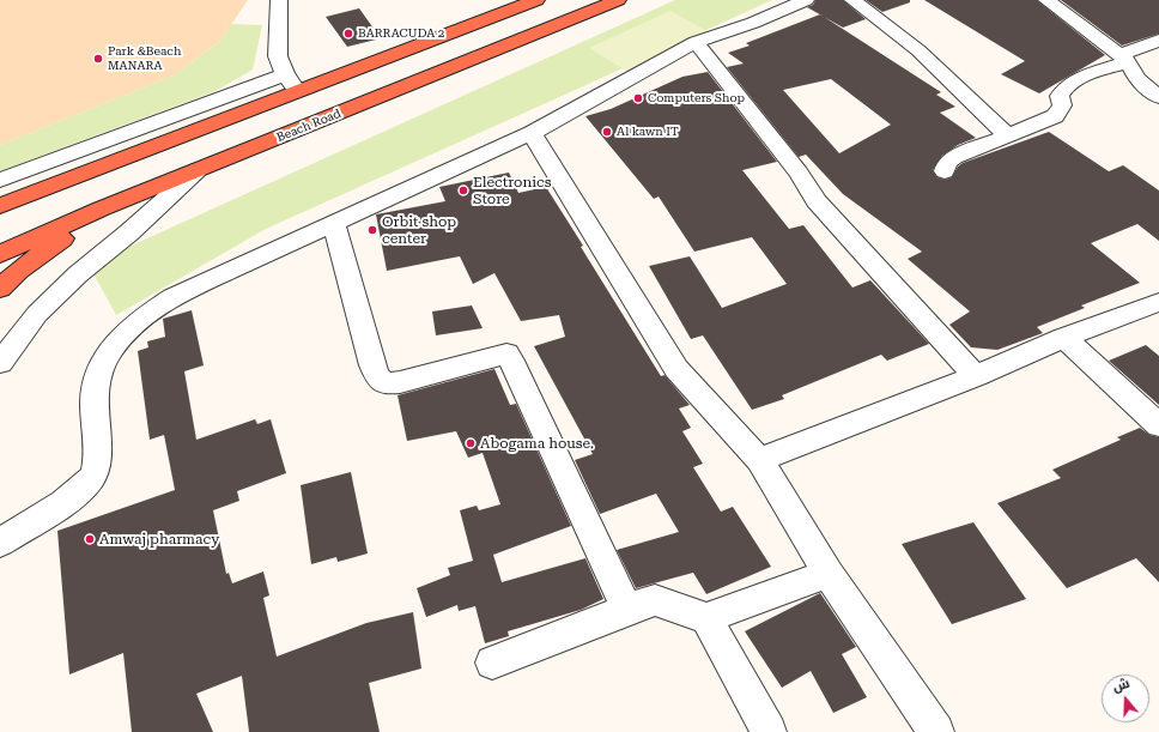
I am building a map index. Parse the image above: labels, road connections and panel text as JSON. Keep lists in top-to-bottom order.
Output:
{
  "streets": {
    "highway": ["Beach Road"]
  },
  "places": [
    "BARRACUDA 2",
    "Park &Beach MANARA",
    "Computers Shop",
    "Al kawn IT",
    "Electronics Store",
    "Orbit shop center",
    "Abogama house.",
    "Amwaj pharmacy"
  ],
  "north": "top"
}
